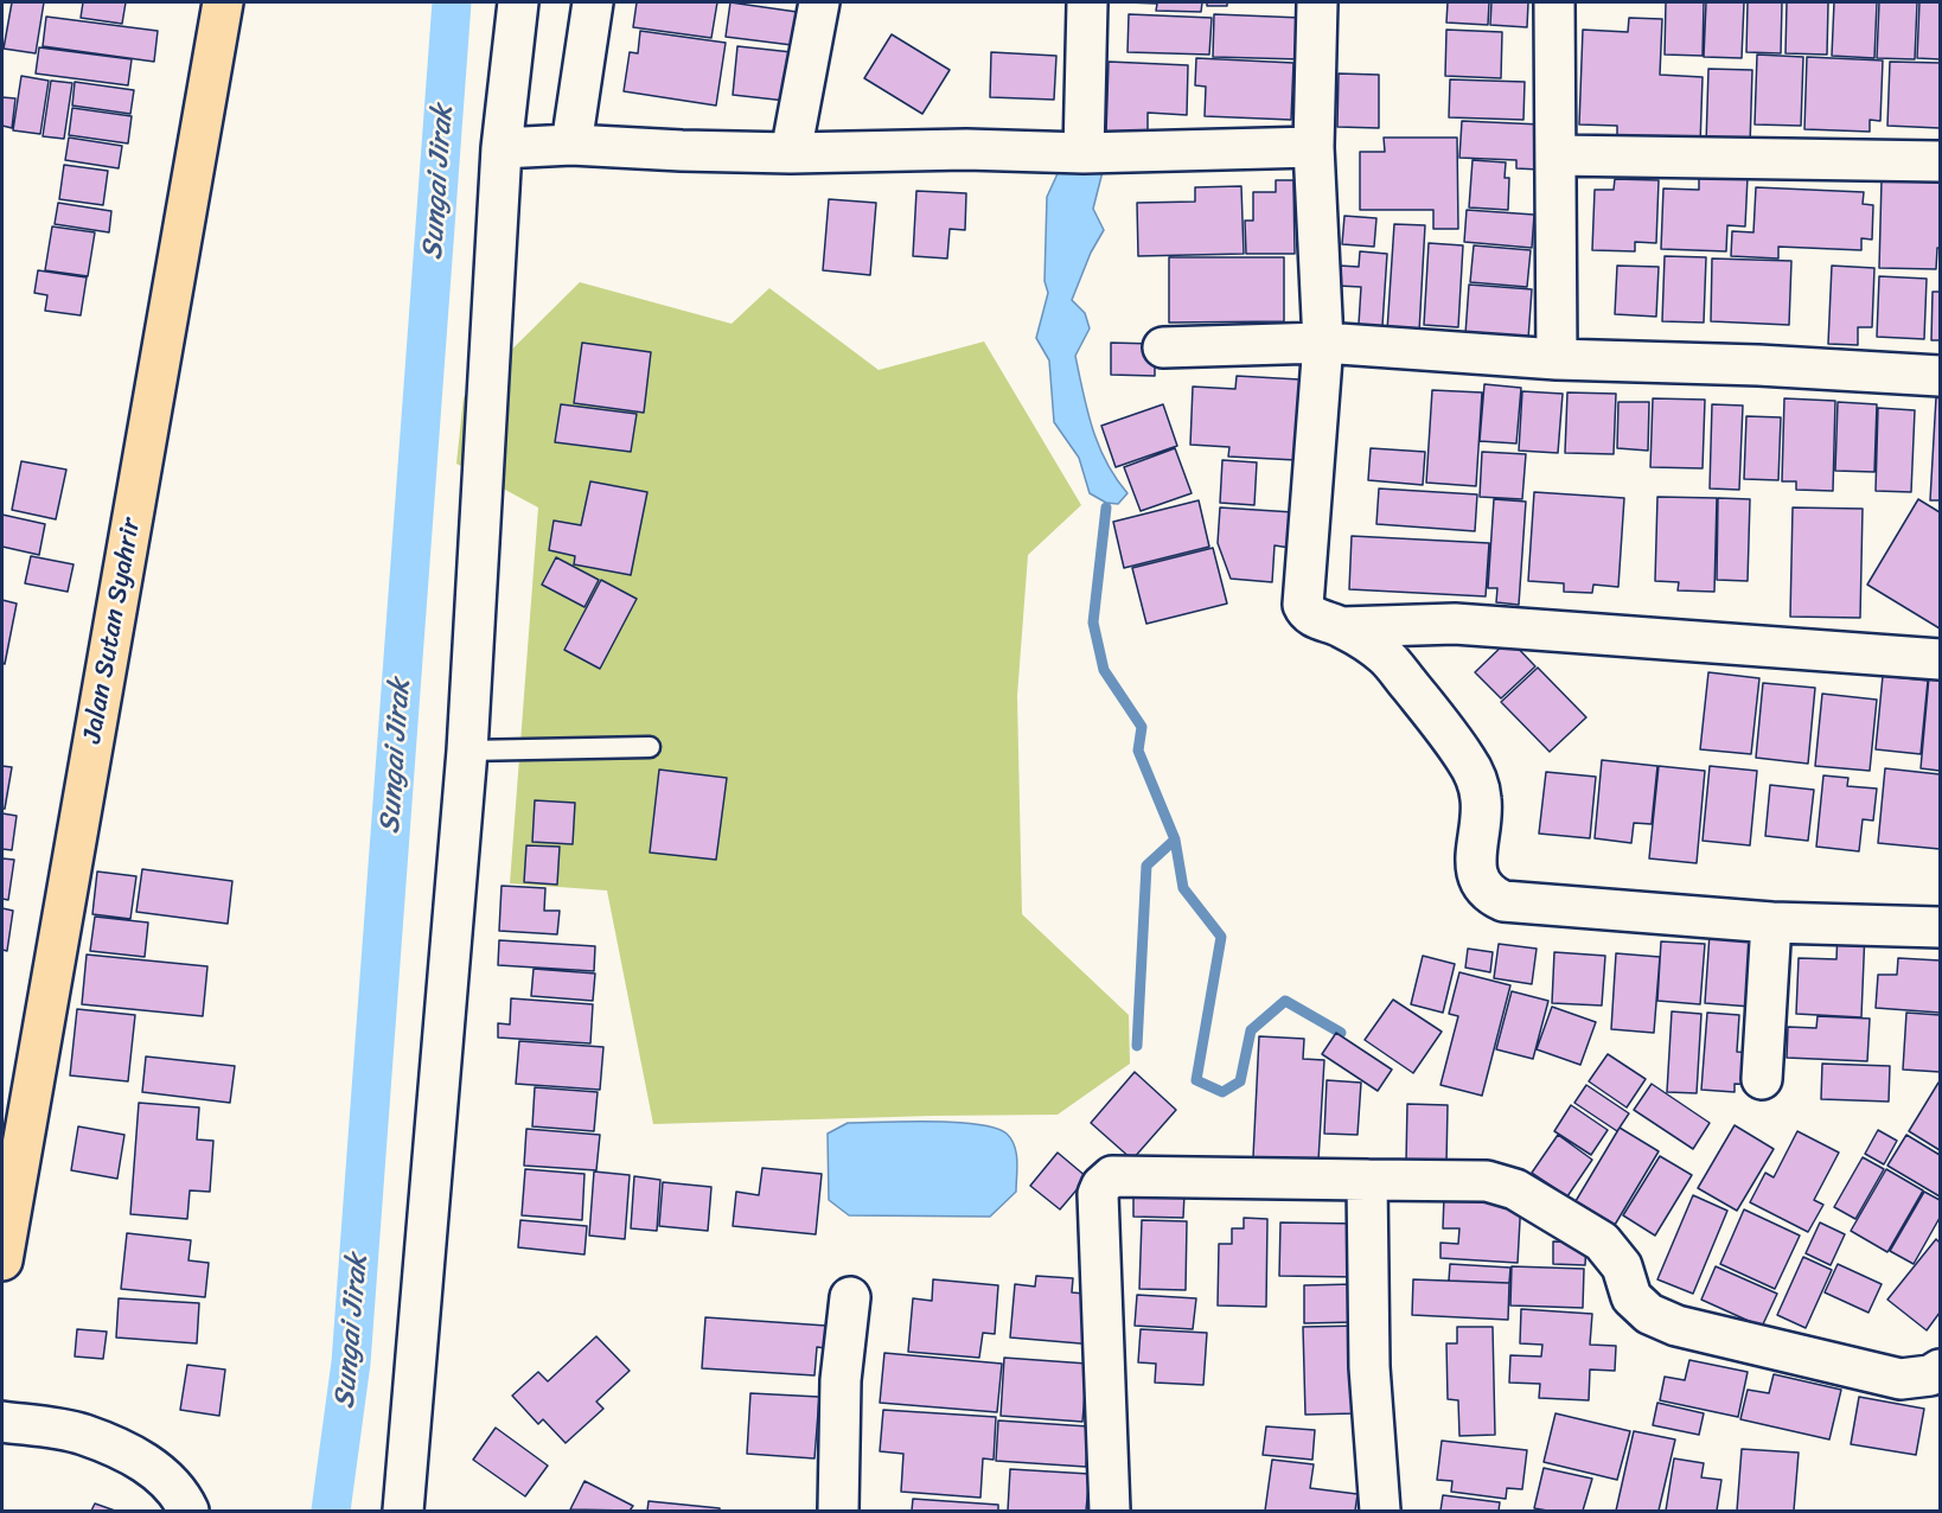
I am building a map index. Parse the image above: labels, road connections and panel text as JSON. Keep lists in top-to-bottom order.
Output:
{
  "streets": {
    "main road": ["Jalan Sutan Syahrir"]
  },
  "water": ["Sungai Jirak"]
}
